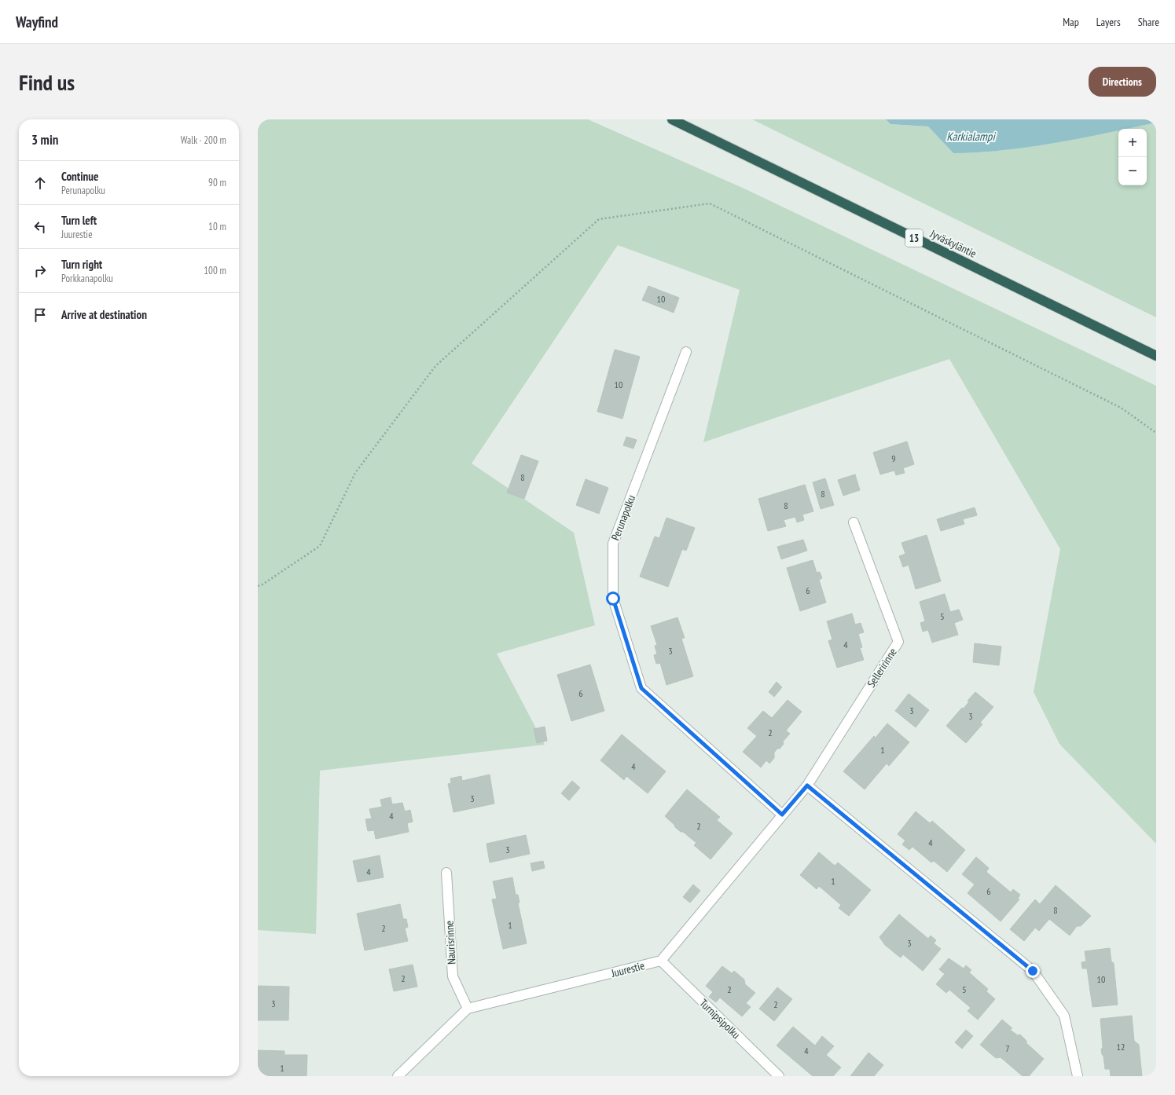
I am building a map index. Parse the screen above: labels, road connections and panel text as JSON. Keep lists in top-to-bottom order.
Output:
{
  "streets": {
    "highway": ["13", "Jyväskyläntie"],
    "street": [
      "Perunapolku",
      "Selleririnne",
      "Naurisrinne",
      "Juurestie",
      "Turnipsipolku"
    ]
  },
  "crossings": [
    ["Naurisrinne", "Juurestie"],
    ["Juurestie", "Turnipsipolku"]
  ],
  "water": ["Karkialampi"],
  "house_numbers": [
    "10",
    "10",
    "9",
    "8",
    "8",
    "8",
    "6",
    "5",
    "4",
    "3",
    "6",
    "3",
    "3",
    "2",
    "1",
    "4",
    "3",
    "4",
    "2",
    "4",
    "3",
    "4",
    "1",
    "6",
    "8",
    "1",
    "2",
    "3",
    "2",
    "10",
    "2",
    "5",
    "3",
    "2",
    "12",
    "7",
    "4",
    "1"
  ],
  "page": {
    "header": "Wayfind",
    "nav": ["Map", "Layers", "Share"],
    "buttons": "Directions",
    "title": "Find us",
    "heading": ["3 min", "Walk · 200 m"],
    "map_buttons": ["+", "−"],
    "list": [
      ["Continue", "Perunapolku", "90 m"],
      ["Turn left", "Juurestie", "10 m"],
      ["Turn right", "Porkkanapolku", "100 m"],
      "Arrive at destination"
    ]
  }
}
